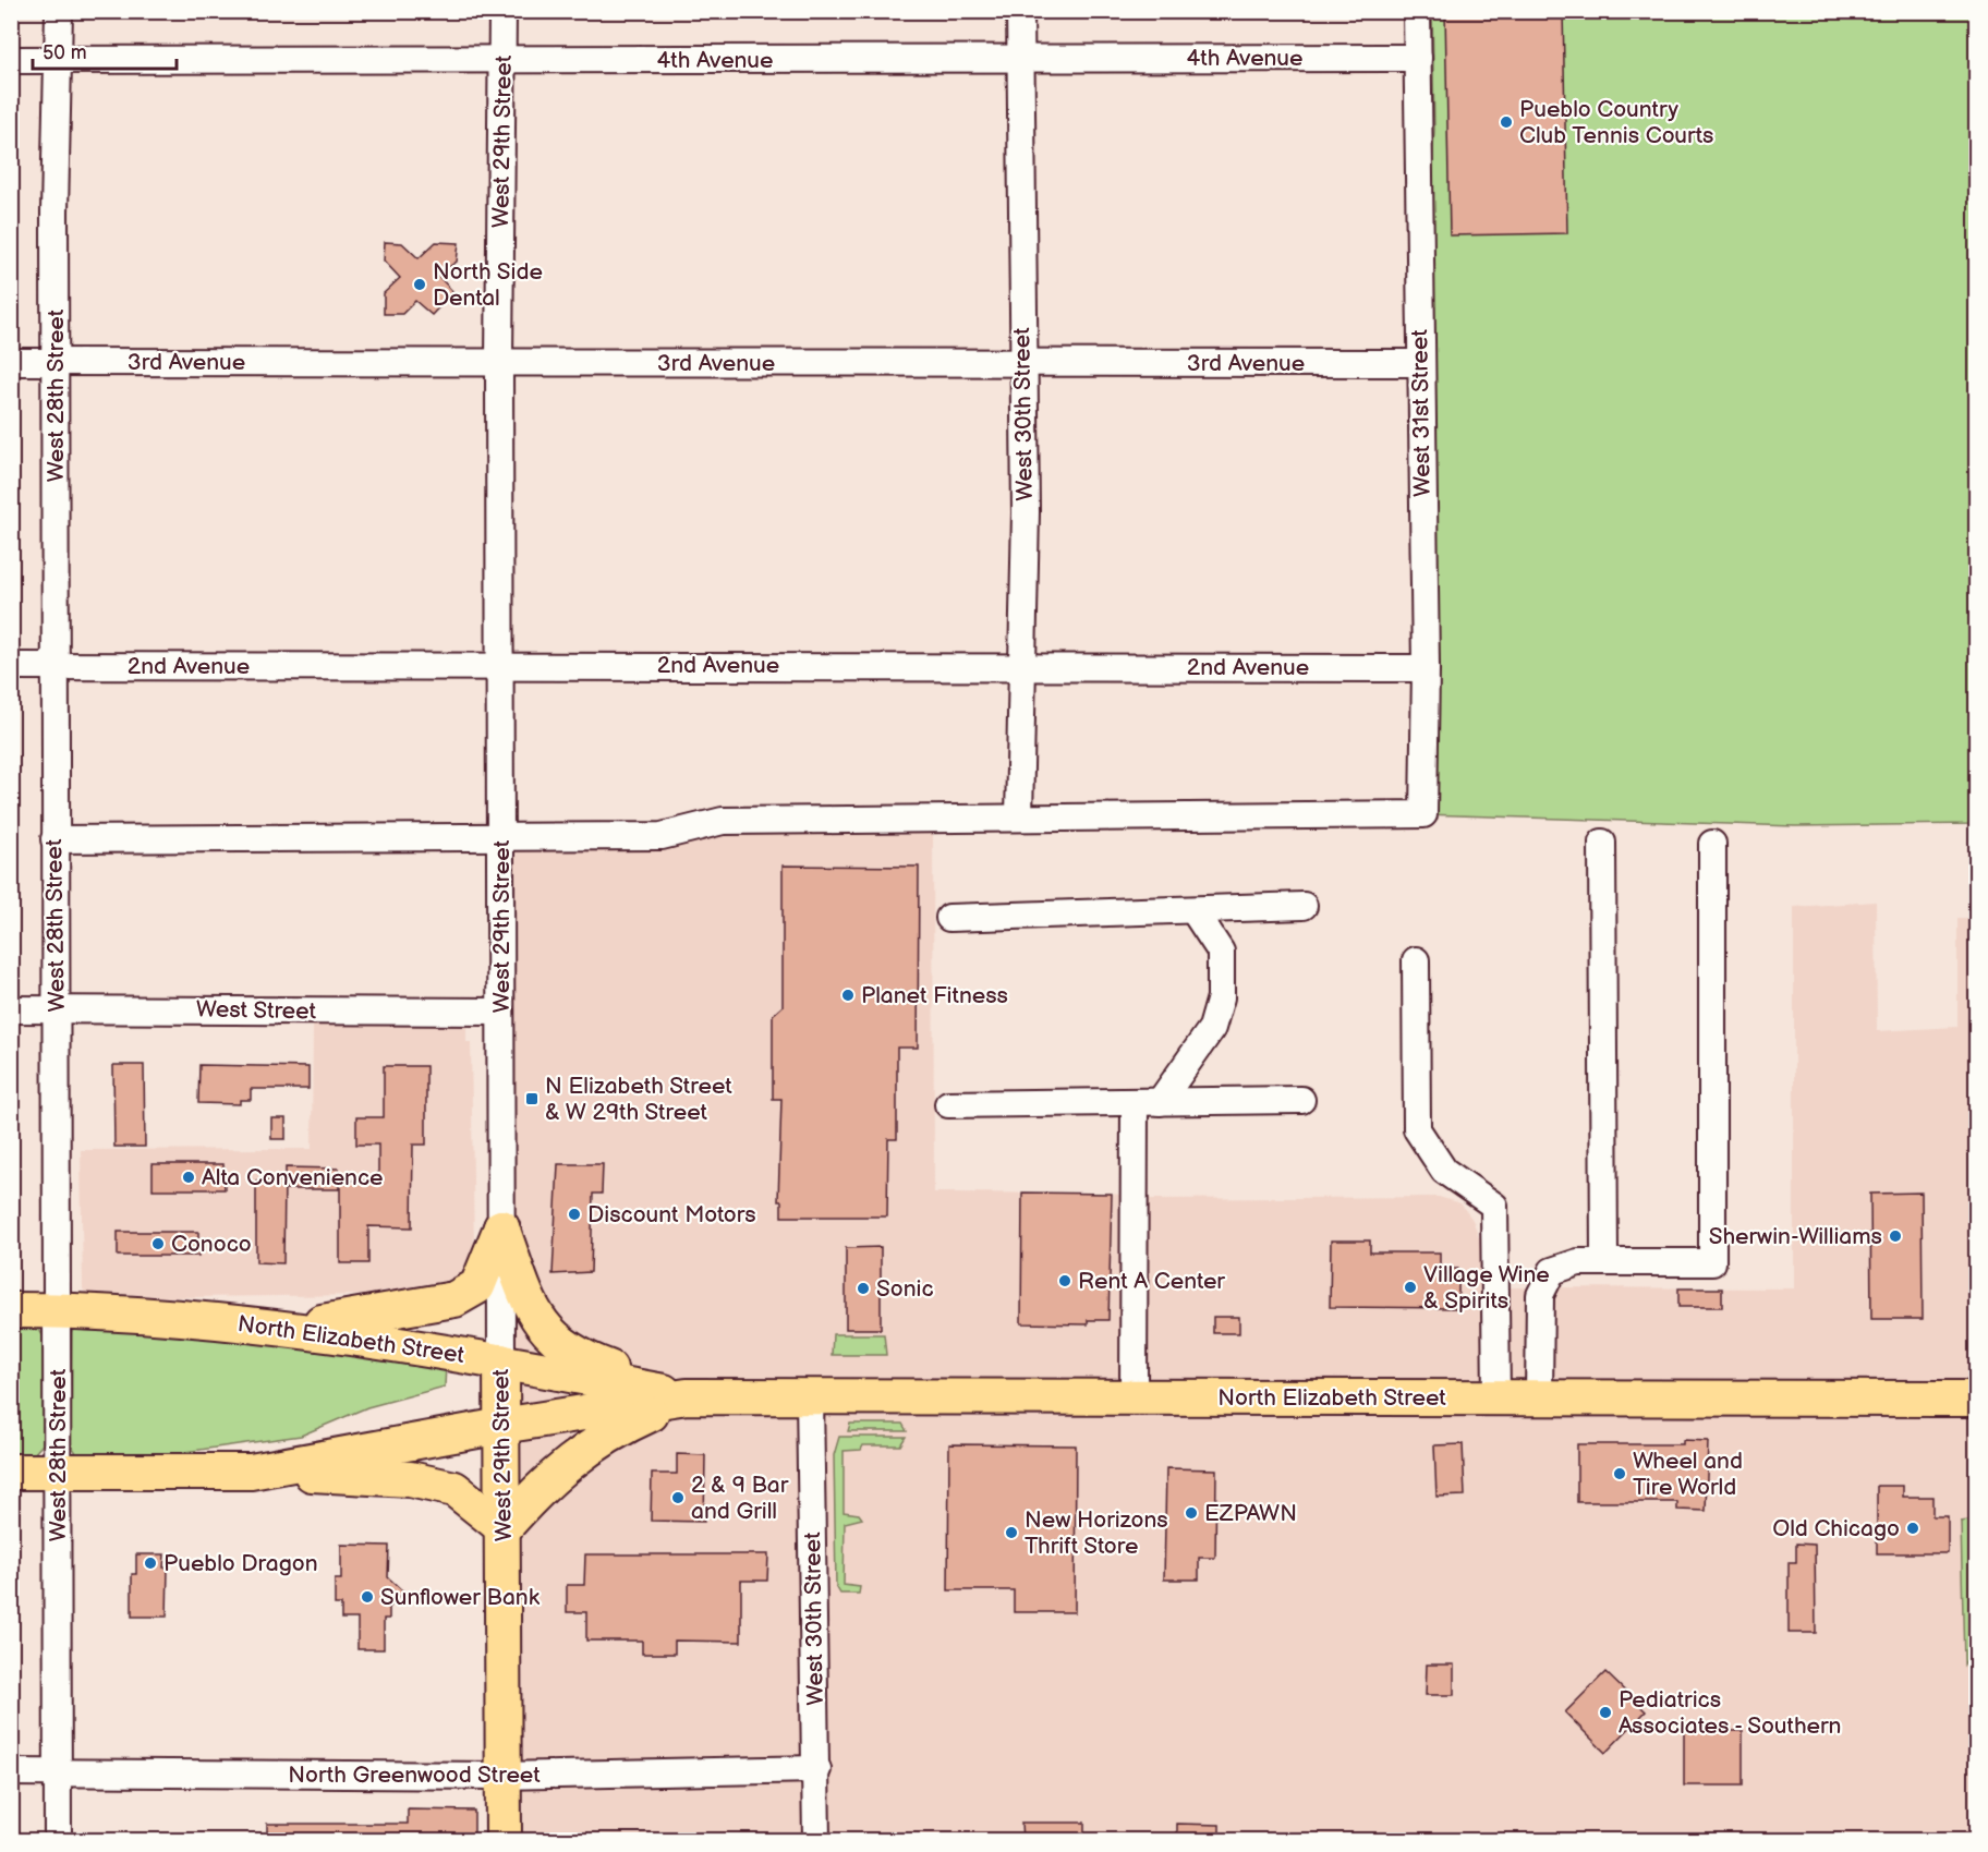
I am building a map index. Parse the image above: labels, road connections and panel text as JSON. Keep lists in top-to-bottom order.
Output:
{
  "streets": {
    "main road": ["West 29th Street", "North Elizabeth Street"],
    "street": [
      "4th Avenue",
      "3rd Avenue",
      "West 28th Street",
      "West 31st Street",
      "West 30th Street",
      "2nd Avenue",
      "West Street",
      "North Greenwood Street"
    ]
  },
  "crossings": [
    ["4th Avenue", "West 29th Street"],
    ["4th Avenue", "West 28th Street"],
    ["4th Avenue", "West 31st Street"],
    ["4th Avenue", "West 30th Street"],
    ["West 29th Street", "3rd Avenue"],
    ["West 29th Street", "2nd Avenue"],
    ["West 29th Street", "West Street"],
    ["West 29th Street", "North Elizabeth Street"],
    ["West 29th Street", "North Greenwood Street"],
    ["3rd Avenue", "West 28th Street"],
    ["3rd Avenue", "West 31st Street"],
    ["3rd Avenue", "West 30th Street"],
    ["West 28th Street", "2nd Avenue"],
    ["West 28th Street", "West Street"],
    ["West 28th Street", "North Elizabeth Street"],
    ["West 28th Street", "North Greenwood Street"],
    ["West 31st Street", "West 30th Street"],
    ["West 31st Street", "2nd Avenue"],
    ["West 30th Street", "2nd Avenue"],
    ["West 30th Street", "North Elizabeth Street"],
    ["West 30th Street", "North Greenwood Street"]
  ],
  "places": {
    "other": [
      "Pueblo Country Club Tennis Courts",
      "North Side Dental",
      "Planet Fitness",
      "Alta Convenience",
      "Discount Motors",
      "Sherwin-Williams",
      "Conoco",
      "Rent A Center",
      "Village Wine & Spirits",
      "Sonic",
      "Wheel and Tire World",
      "2 & 9 Bar and Grill",
      "EZPAWN",
      "Old Chicago",
      "New Horizons Thrift Store",
      "Pueblo Dragon",
      "Sunflower Bank",
      "Pediatrics Associates - Southern"
    ],
    "transit": ["N Elizabeth Street & W 29th Street"]
  },
  "scale_bar": "50 m"
}
